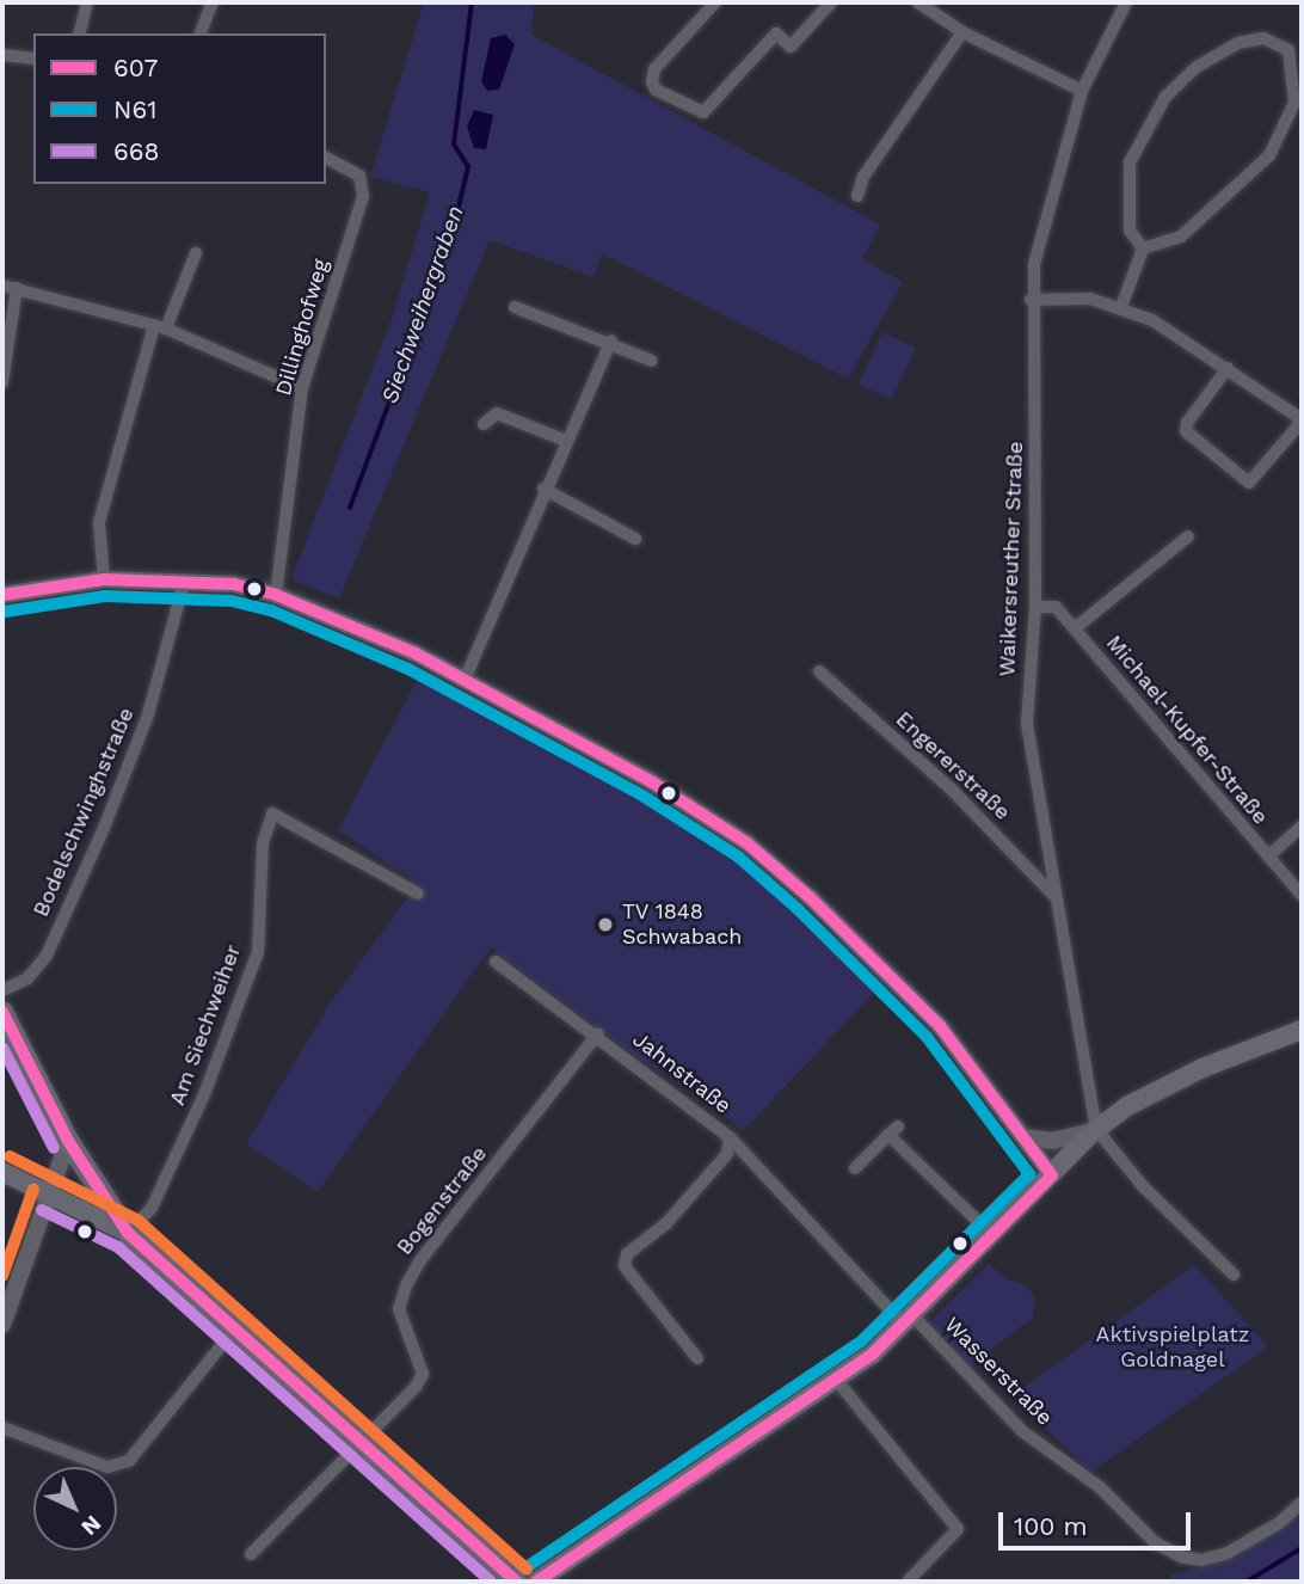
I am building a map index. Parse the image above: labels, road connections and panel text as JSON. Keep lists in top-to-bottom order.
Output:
{
  "streets": {
    "street": [
      "Dillinghofweg",
      "Waikersreuther Straße",
      "Michael-Kupfer-Straße",
      "Engererstraße",
      "Bodelschwinghstraße",
      "Am Siechweiher",
      "Jahnstraße",
      "Bogenstraße",
      "Wasserstraße"
    ]
  },
  "crossings": [
    ["Waikersreuther Straße", "Michael-Kupfer-Straße"],
    ["Waikersreuther Straße", "Engererstraße"],
    ["Jahnstraße", "Bogenstraße"],
    ["Jahnstraße", "Wasserstraße"]
  ],
  "water": ["Siechweihergraben"],
  "parks": ["Aktivspielplatz Goldnagel"],
  "places": ["TV 1848 Schwabach"],
  "lines": ["transit line 607", "transit line N61", "transit line 668"],
  "legend": ["607", "N61", "668"],
  "scale_bar": "100 m",
  "north": "bottom right"
}
